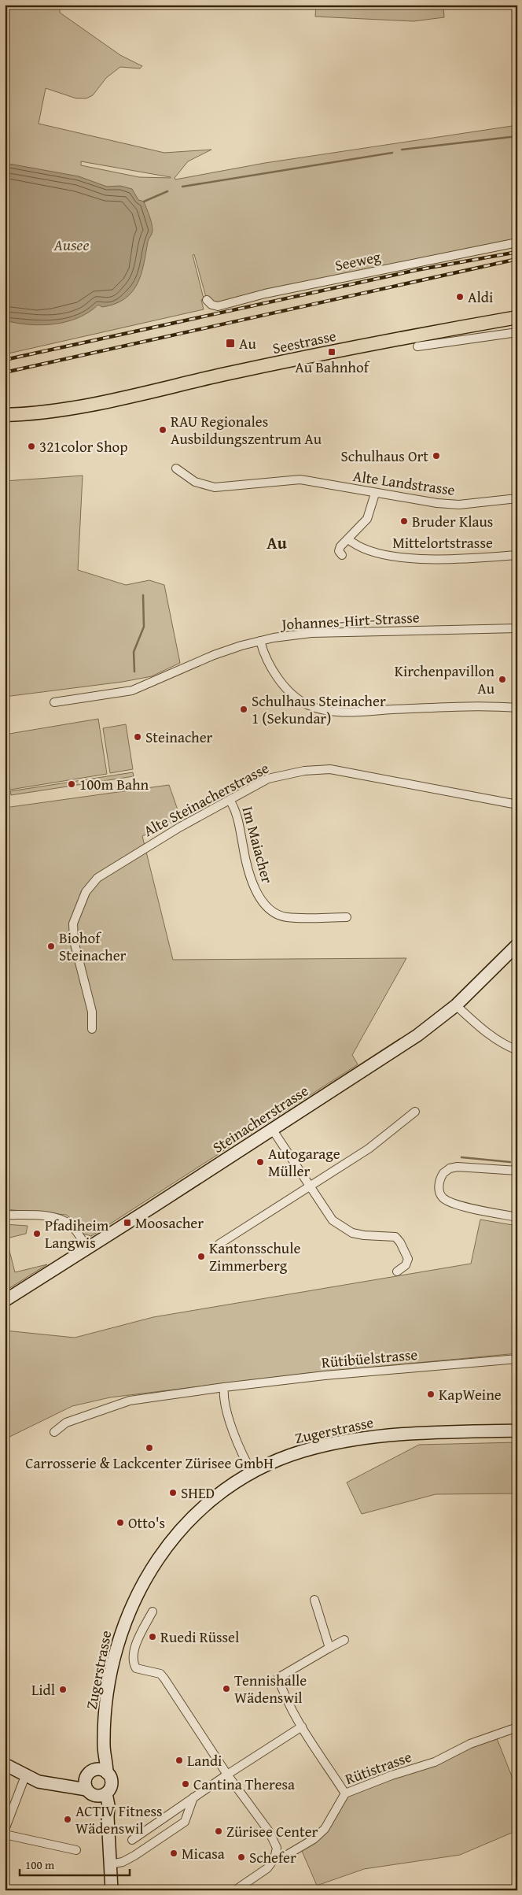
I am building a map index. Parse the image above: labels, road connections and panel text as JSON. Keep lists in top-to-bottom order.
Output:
{
  "streets": {
    "main road": ["Seestrasse", "Steinacherstrasse", "Zugerstrasse"],
    "street": [
      "Seeweg",
      "Alte Landstrasse",
      "Mittelortstrasse",
      "Johannes-Hirt-Strasse",
      "Alte Steinacherstrasse",
      "Im Maiacher",
      "Rütibüelstrasse",
      "Rütistrasse"
    ]
  },
  "crossings": [
    ["Alte Steinacherstrasse", "Im Maiacher"]
  ],
  "districts": ["Au"],
  "water": ["Ausee"],
  "places": {
    "other": [
      "Aldi",
      "RAU Regionales Ausbildungszentrum Au",
      "321color Shop",
      "Schulhaus Ort",
      "Bruder Klaus",
      "Kirchenpavillon Au",
      "Schulhaus Steinacher 1 (Sekundar)",
      "Steinacher",
      "100m Bahn",
      "Biohof Steinacher",
      "Autogarage Müller",
      "Pfadiheim Langwis",
      "Kantonsschule Zimmerberg",
      "KapWeine",
      "Carrosserie & Lackcenter Zürisee GmbH",
      "SHED",
      "Otto's",
      "Ruedi Rüssel",
      "Tennishalle Wädenswil",
      "Lidl",
      "Landi",
      "Cantina Theresa",
      "ACTIV Fitness Wädenswil",
      "Zürisee Center",
      "Micasa",
      "Schefer"
    ],
    "transit": ["Au", "Au Bahnhof", "Moosacher"]
  },
  "scale_bar": "100 m"
}
